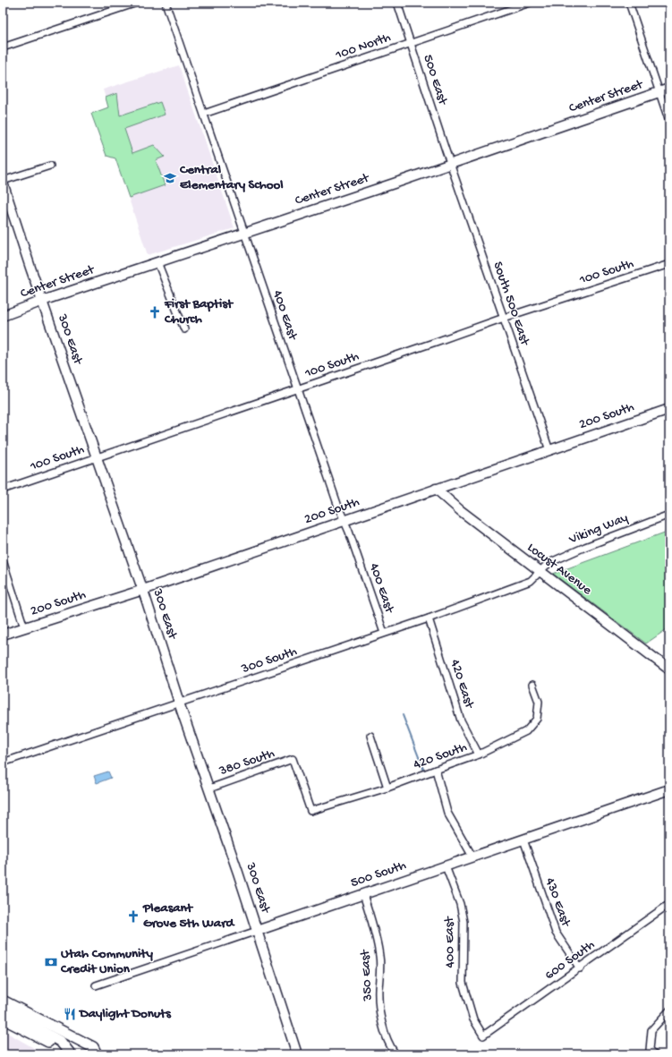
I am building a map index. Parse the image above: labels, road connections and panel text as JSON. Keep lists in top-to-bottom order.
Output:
{
  "streets": {
    "street": [
      "100 North",
      "500 East",
      "Center Street",
      "100 South",
      "South 500 East",
      "400 East",
      "300 East",
      "200 South",
      "Viking Way",
      "Locust Avenue",
      "300 South",
      "420 East",
      "420 South",
      "380 South",
      "500 South",
      "430 East",
      "600 South",
      "350 East"
    ]
  },
  "crossings": [
    ["100 North", "500 East"],
    ["100 North", "400 East"],
    ["500 East", "Center Street"],
    ["500 East", "South 500 East"],
    ["Center Street", "South 500 East"],
    ["Center Street", "400 East"],
    ["Center Street", "300 East"],
    ["100 South", "South 500 East"],
    ["100 South", "400 East"],
    ["100 South", "300 East"],
    ["South 500 East", "200 South"],
    ["400 East", "200 South"],
    ["400 East", "300 South"],
    ["400 East", "500 South"],
    ["400 East", "600 South"],
    ["300 East", "200 South"],
    ["300 East", "300 South"],
    ["300 East", "380 South"],
    ["300 East", "500 South"],
    ["200 South", "Locust Avenue"],
    ["Viking Way", "Locust Avenue"],
    ["Viking Way", "300 South"],
    ["Locust Avenue", "300 South"],
    ["300 South", "420 East"],
    ["420 East", "420 South"],
    ["420 South", "380 South"],
    ["500 South", "430 East"],
    ["500 South", "350 East"],
    ["430 East", "600 South"]
  ],
  "places": {
    "school or university": ["Central Elementary School"],
    "church": ["First Baptist Church", "Pleasant Grove 5th Ward"],
    "bank": ["Utah Community Credit Union"],
    "restaurant": ["Daylight Donuts"]
  }
}
